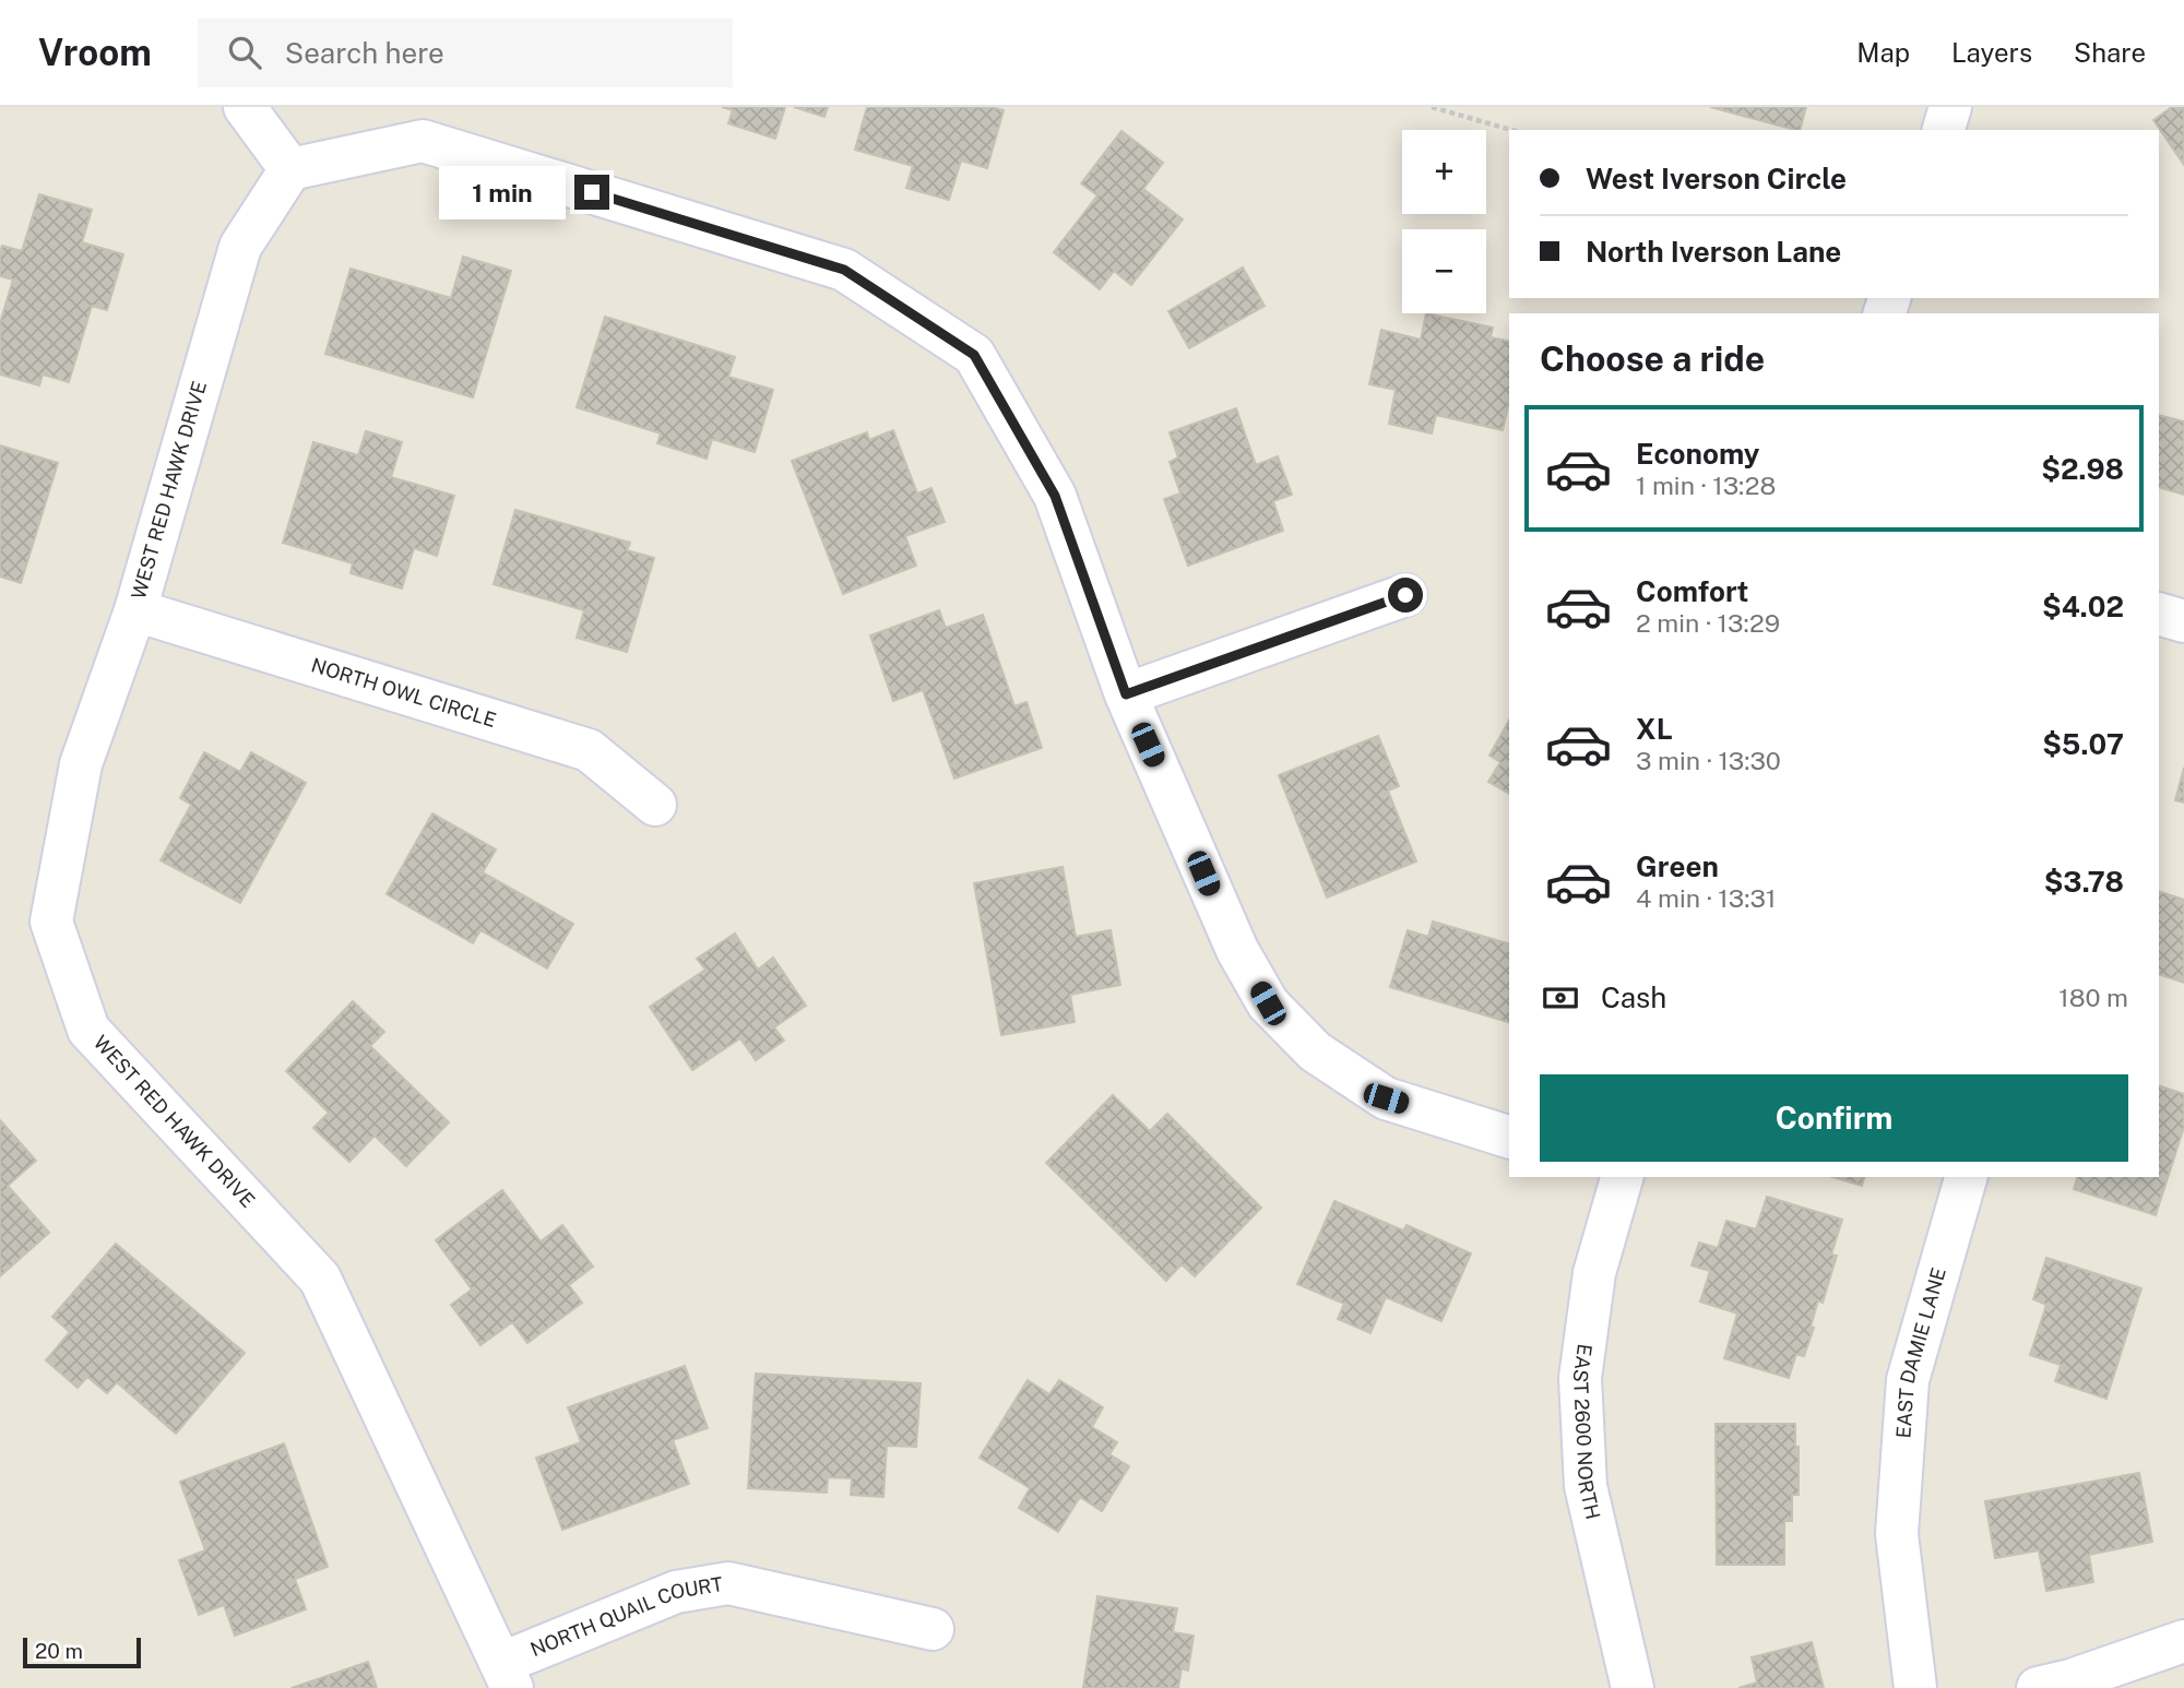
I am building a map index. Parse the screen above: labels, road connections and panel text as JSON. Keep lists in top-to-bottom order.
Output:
{
  "streets": {
    "street": [
      "WEST RED HAWK DRIVE",
      "NORTH OWL CIRCLE",
      "EAST DAMIE LANE",
      "EAST 2600 NORTH",
      "NORTH QUAIL COURT"
    ]
  },
  "crossings": [
    ["WEST RED HAWK DRIVE", "NORTH OWL CIRCLE"],
    ["WEST RED HAWK DRIVE", "NORTH QUAIL COURT"]
  ],
  "scale_bar": "20 m",
  "page": {
    "header": "Vroom",
    "search": "Search here",
    "nav": ["Map", "Layers", "Share"],
    "map_buttons": ["+", "−"],
    "banner": ["West Iverson Circle", "North Iverson Lane"],
    "bubble": "1 min",
    "heading": "Choose a ride",
    "list": [
      {
        "name": "Economy",
        "note": "1 min · 13:28",
        "value": "$2.98"
      },
      {
        "name": "Comfort",
        "note": "2 min · 13:29",
        "value": "$4.02"
      },
      {
        "name": "XL",
        "note": "3 min · 13:30",
        "value": "$5.07"
      },
      {
        "name": "Green",
        "note": "4 min · 13:31",
        "value": "$3.78"
      }
    ],
    "pay": ["Cash", "180 m"],
    "buttons": "Confirm",
    "scale": "20 m"
  }
}
